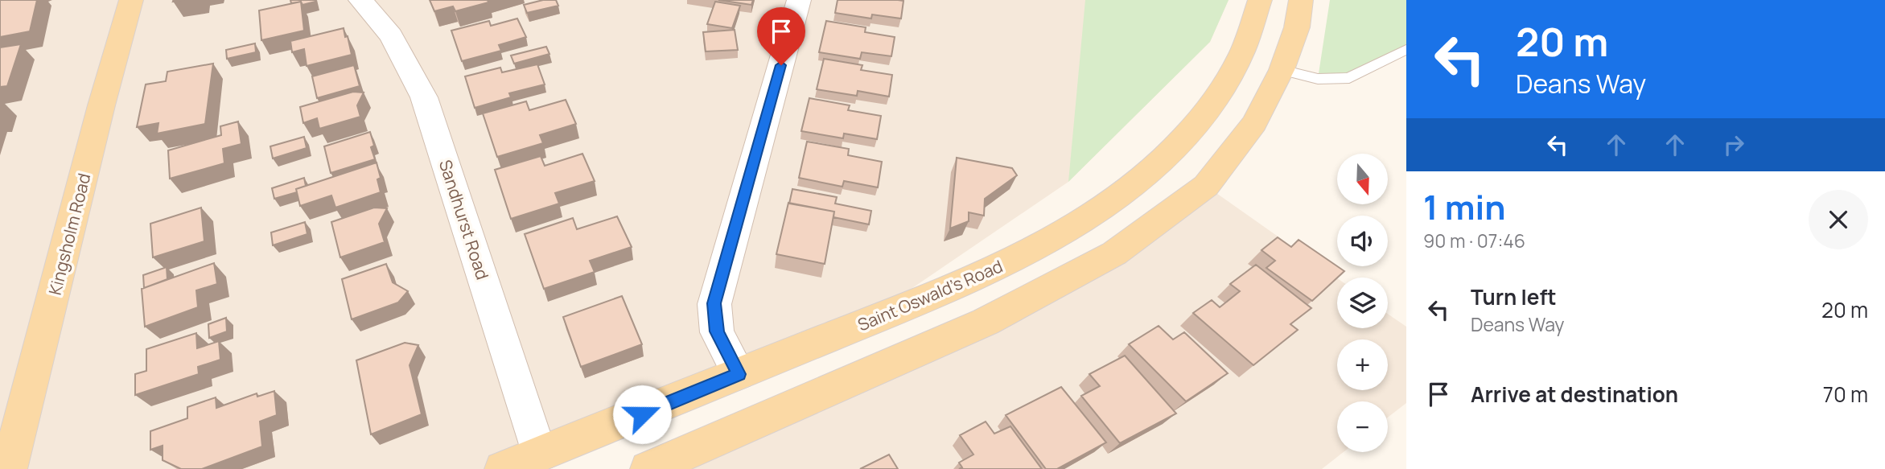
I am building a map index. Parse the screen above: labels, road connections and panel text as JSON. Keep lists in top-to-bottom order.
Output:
{
  "streets": {
    "main road": ["Kingsholm Road", "Saint Oswald's Road"],
    "street": ["Sandhurst Road"]
  },
  "crossings": [
    ["Sandhurst Road", "Saint Oswald's Road"]
  ],
  "north": "bottom",
  "page": {
    "turn": ["20 m", "Deans Way"],
    "map_buttons": ["+", "−"],
    "heading": ["1 min", "90 m · 07:46"],
    "list": [
      {
        "name": "Turn left",
        "note": "Deans Way",
        "value": "20 m"
      },
      {
        "name": "Arrive at destination",
        "value": "70 m"
      }
    ]
  }
}
